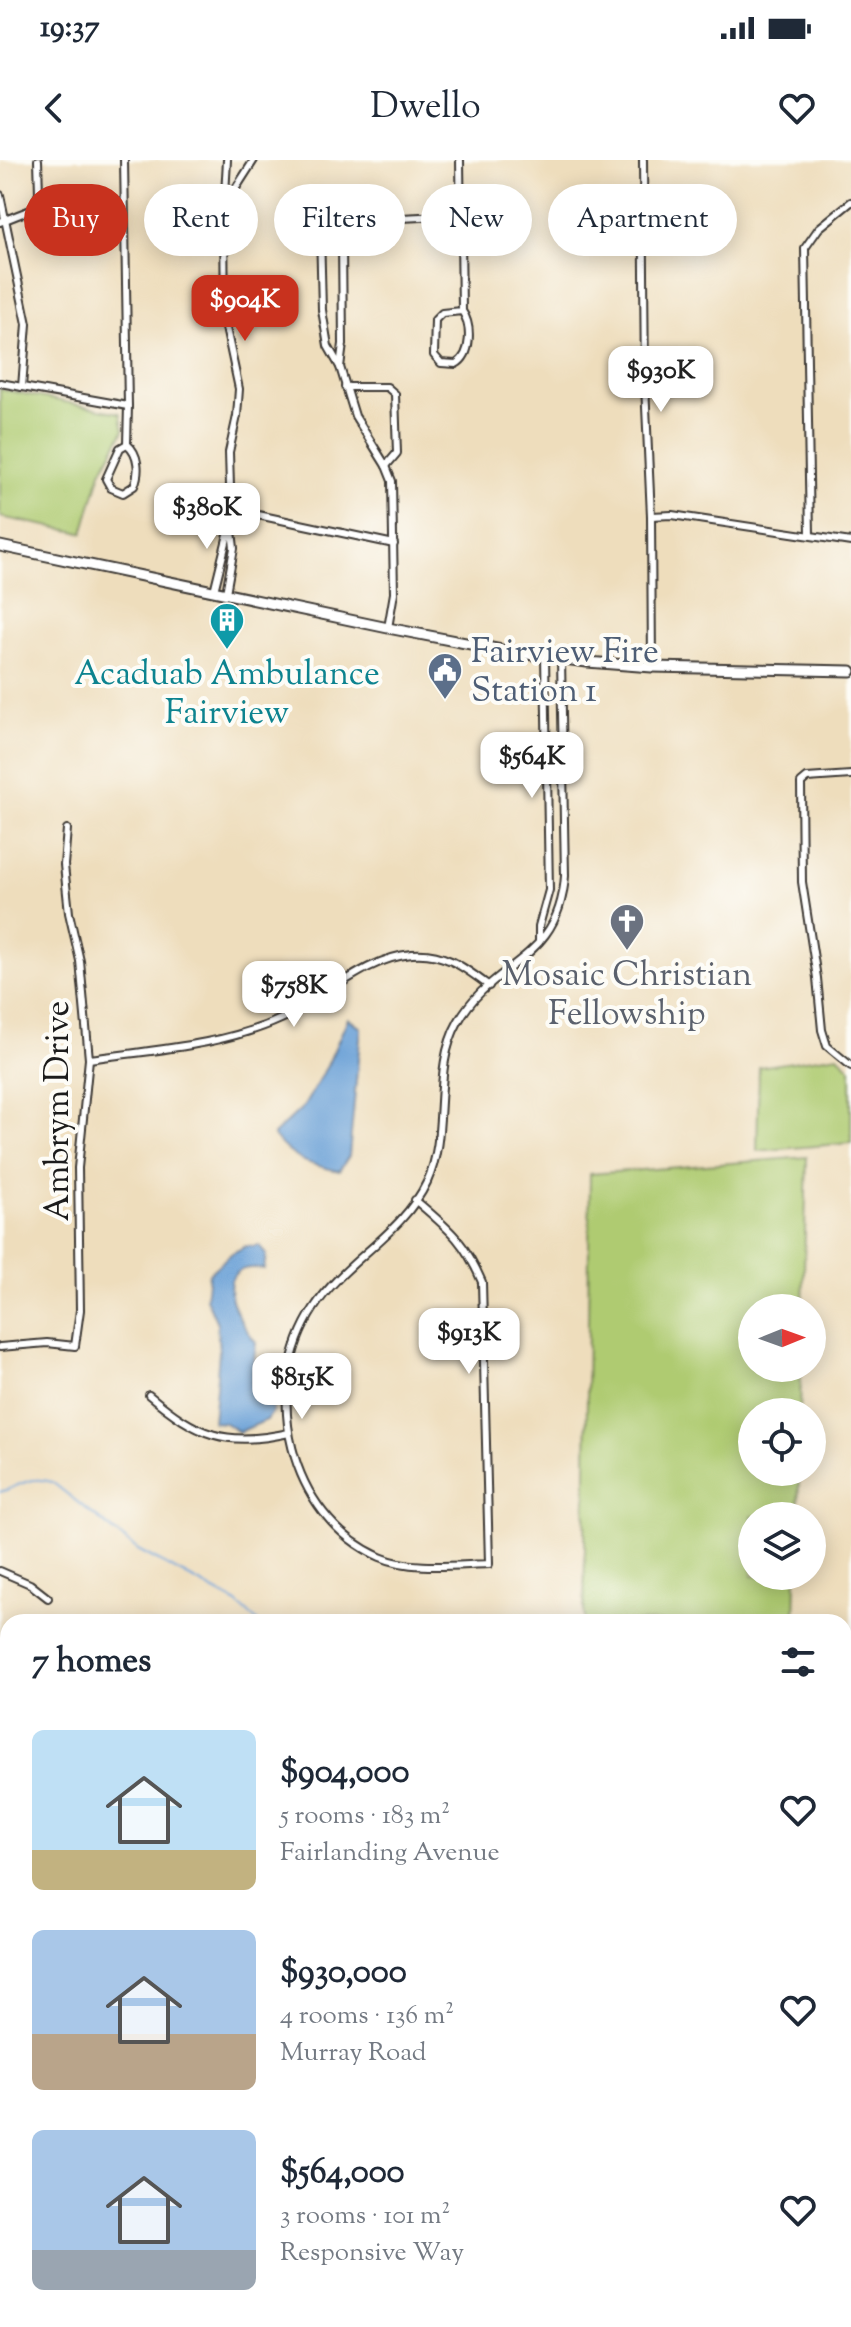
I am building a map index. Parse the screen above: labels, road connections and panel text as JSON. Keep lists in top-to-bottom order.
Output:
{
  "streets": {
    "street": ["Ambrym Drive"]
  },
  "places": {
    "building": ["Acaduab Ambulance Fairview"],
    "public building": ["Fairview Fire Station 1"],
    "church": ["Mosaic Christian Fellowship"]
  },
  "north": "right",
  "page": {
    "status": "19:37",
    "header": "Dwello",
    "chip": [
      "Buy",
      "Rent",
      "Filters",
      "New",
      "Apartment"
    ],
    "price": [
      "$904K",
      "$930K",
      "$380K",
      "$564K",
      "$758K",
      "$913K",
      "$815K"
    ],
    "heading": "7 homes",
    "list": [
      {
        "name": "$904,000",
        "note": "5 rooms · 183 m² · Fairlanding Avenue"
      },
      {
        "name": "$930,000",
        "note": "4 rooms · 136 m² · Murray Road"
      },
      {
        "name": "$564,000",
        "note": "3 rooms · 101 m² · Responsive Way"
      }
    ]
  }
}
